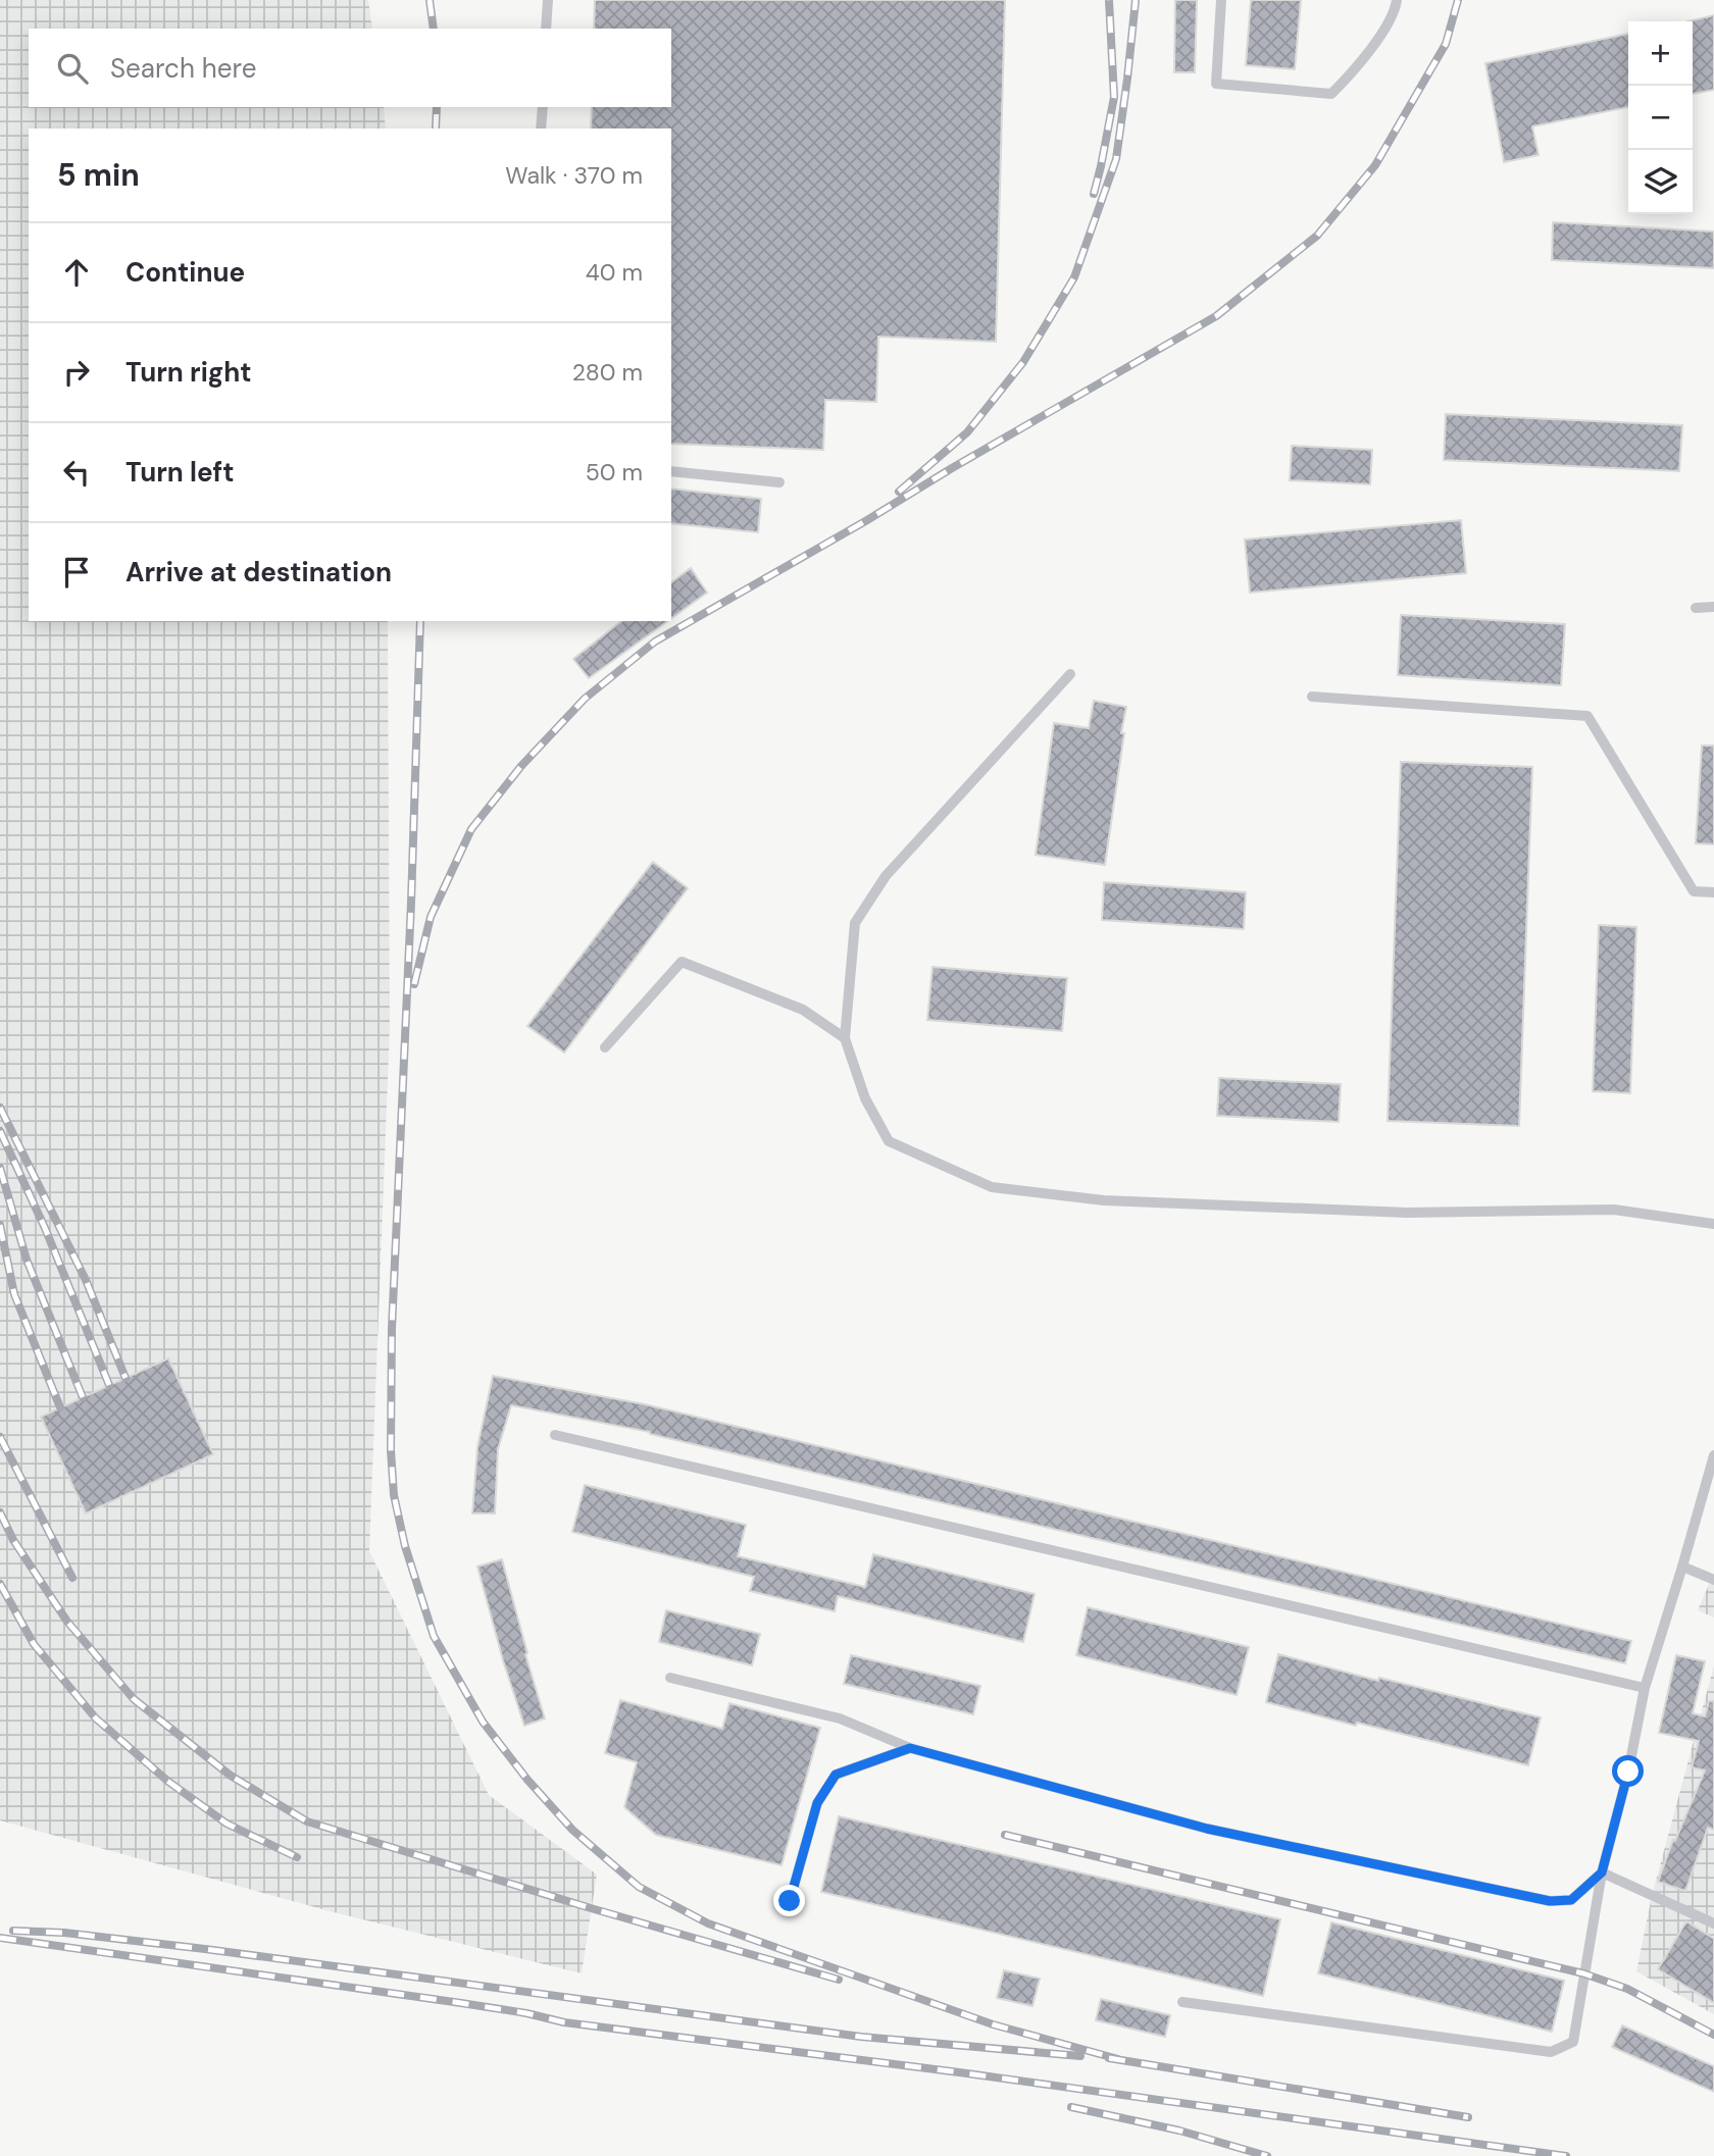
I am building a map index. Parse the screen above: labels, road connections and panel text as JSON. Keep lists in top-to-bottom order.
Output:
{
  "page": {
    "map_buttons": ["+", "−"],
    "search": "Search here",
    "heading": ["5 min", "Walk · 370 m"],
    "list": [
      ["Continue", "40 m"],
      ["Turn right", "280 m"],
      ["Turn left", "50 m"],
      "Arrive at destination"
    ]
  }
}
